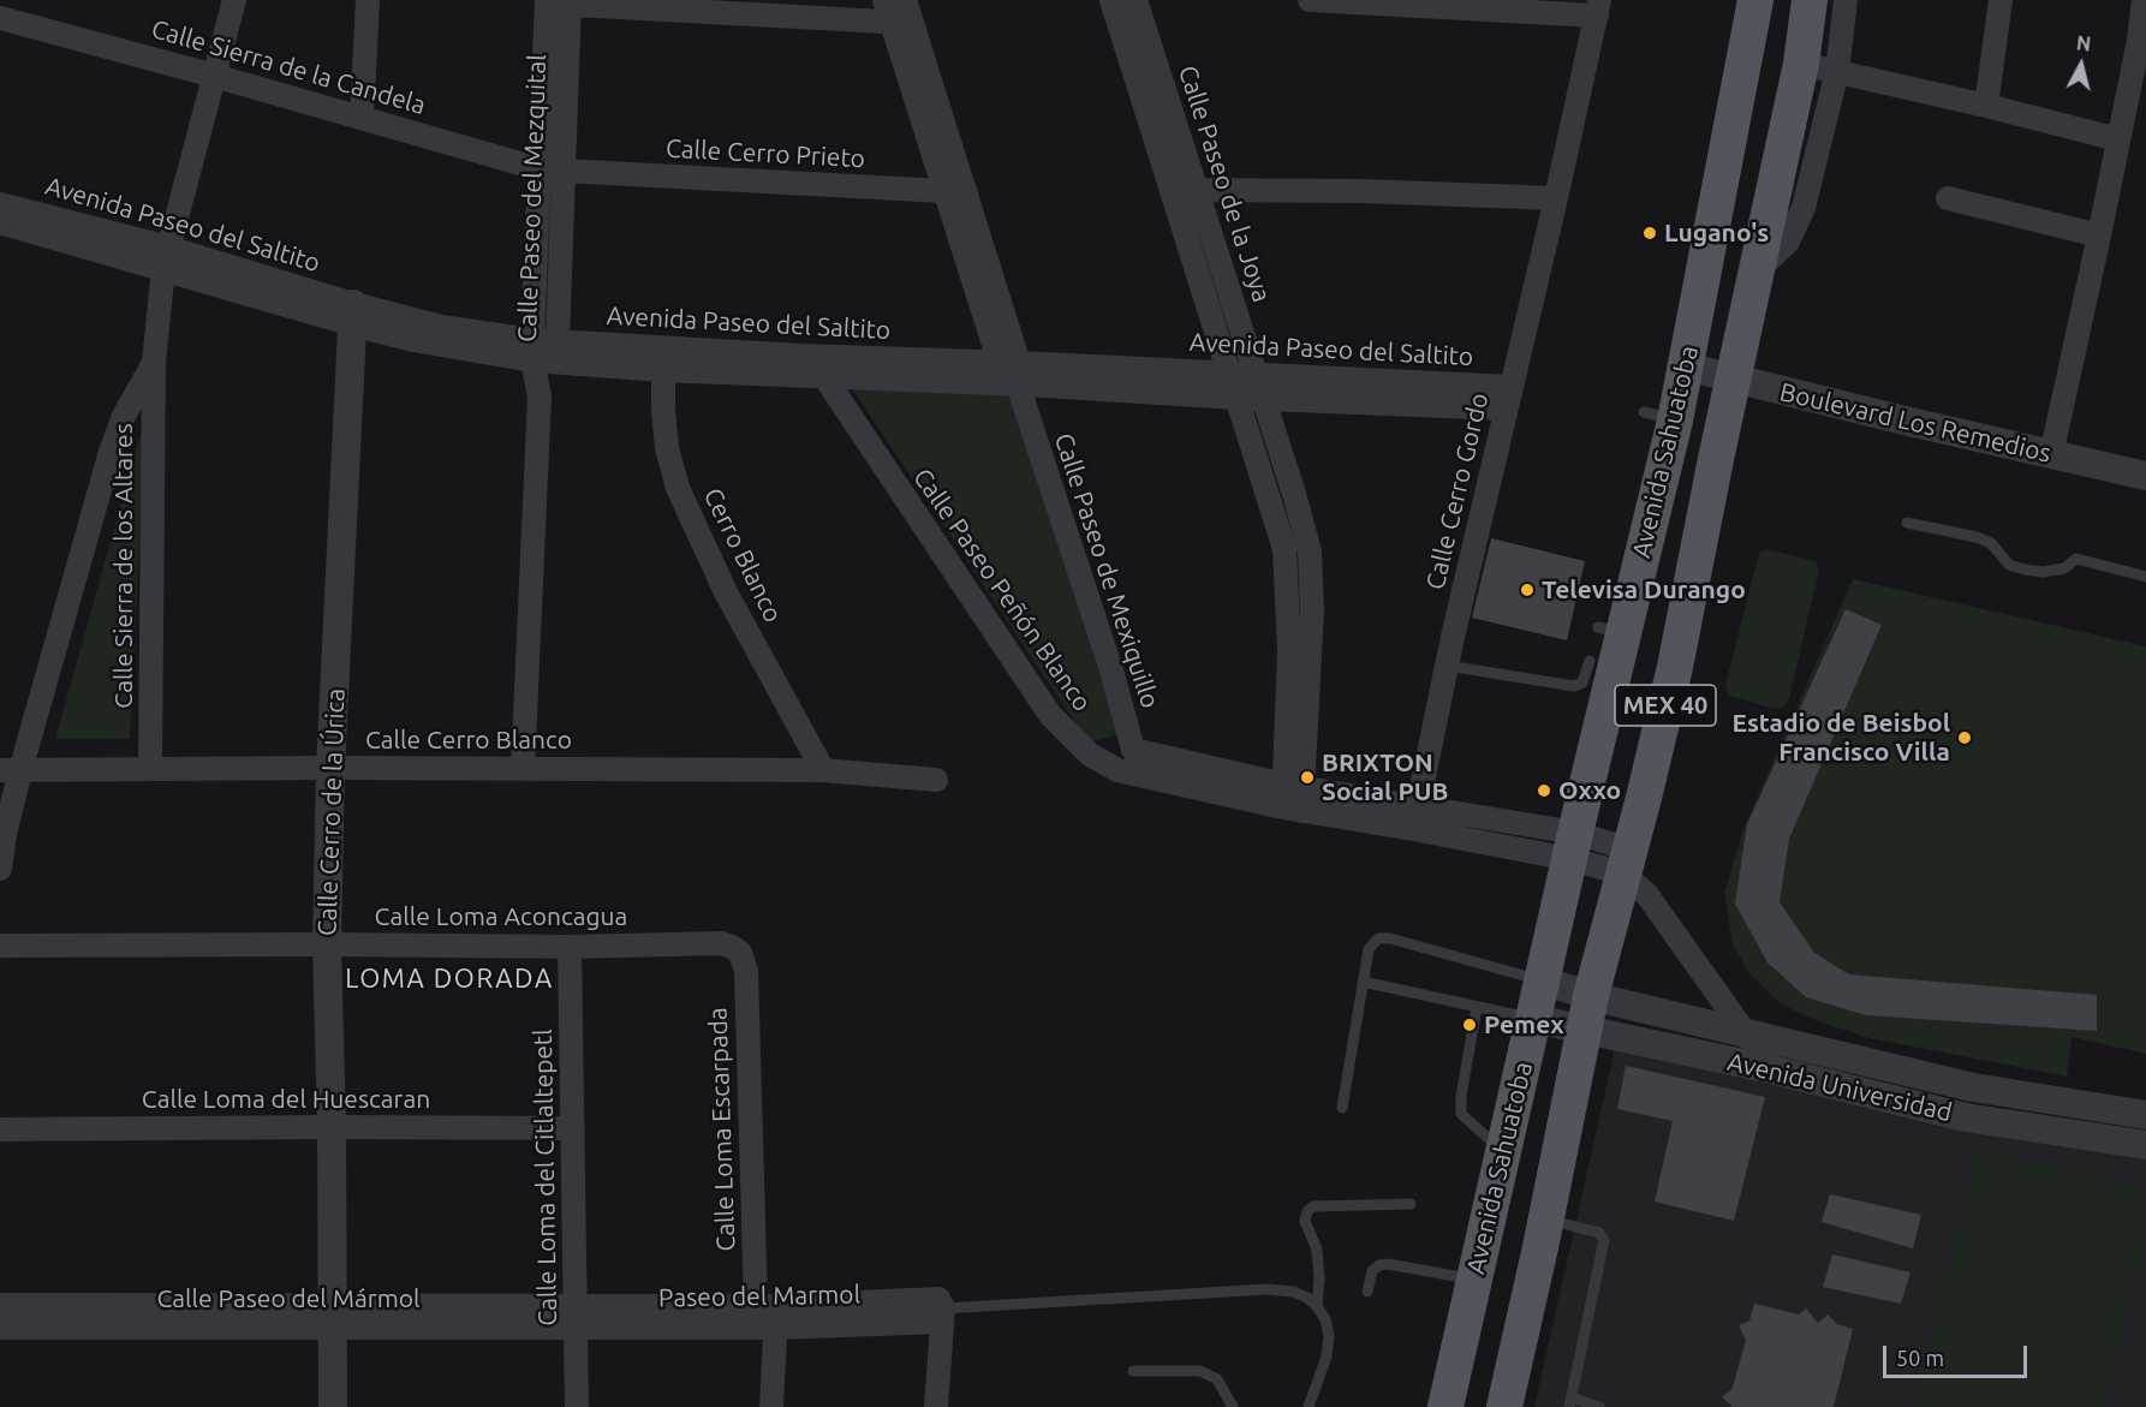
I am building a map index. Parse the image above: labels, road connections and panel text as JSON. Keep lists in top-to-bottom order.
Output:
{
  "streets": {
    "main road": ["Avenida Sahuatoba", "MEX 40"],
    "street": [
      "Calle Sierra de la Candela",
      "Calle Cerro Prieto",
      "Calle Paseo de la Joya",
      "Calle Paseo del Mezquital",
      "Avenida Paseo del Saltito",
      "Boulevard Los Remedios",
      "Calle Cerro Gordo",
      "Cerro Blanco",
      "Calle Sierra de los Altares",
      "Calle Paseo de Mexiquillo",
      "Calle Paseo Peñón Blanco",
      "Calle Cerro Blanco",
      "Calle Cerro de la Úrica",
      "Calle Loma Aconcagua",
      "Avenida Universidad",
      "Calle Loma del Huescaran",
      "Calle Loma Escarpada",
      "Calle Loma del Citlaltepetl",
      "Paseo del Marmol",
      "Calle Paseo del Mármol"
    ]
  },
  "crossings": [
    ["Calle Sierra de la Candela", "Calle Cerro Prieto"],
    ["Calle Sierra de la Candela", "Calle Paseo del Mezquital"],
    ["Calle Sierra de la Candela", "Calle Sierra de los Altares"],
    ["Calle Cerro Prieto", "Calle Paseo del Mezquital"],
    ["Calle Cerro Prieto", "Calle Paseo de Mexiquillo"],
    ["Calle Paseo de la Joya", "Avenida Paseo del Saltito"],
    ["Calle Paseo de la Joya", "Calle Paseo Peñón Blanco"],
    ["Calle Paseo del Mezquital", "Avenida Paseo del Saltito"],
    ["Calle Paseo del Mezquital", "Calle Cerro Blanco"],
    ["Avenida Paseo del Saltito", "Calle Cerro Gordo"],
    ["Avenida Paseo del Saltito", "Cerro Blanco"],
    ["Avenida Paseo del Saltito", "Calle Sierra de los Altares"],
    ["Avenida Paseo del Saltito", "Calle Paseo de Mexiquillo"],
    ["Avenida Paseo del Saltito", "Calle Paseo Peñón Blanco"],
    ["Avenida Paseo del Saltito", "Calle Cerro de la Úrica"],
    ["Boulevard Los Remedios", "Avenida Sahuatoba"],
    ["Avenida Sahuatoba", "Calle Paseo Peñón Blanco"],
    ["Avenida Sahuatoba", "Avenida Universidad"],
    ["Calle Cerro Gordo", "Calle Paseo Peñón Blanco"],
    ["Cerro Blanco", "Calle Cerro Blanco"],
    ["Calle Sierra de los Altares", "Calle Cerro Blanco"],
    ["Calle Paseo de Mexiquillo", "Calle Paseo Peñón Blanco"],
    ["Calle Cerro Blanco", "Calle Cerro de la Úrica"],
    ["Calle Cerro de la Úrica", "Calle Loma Aconcagua"],
    ["Calle Cerro de la Úrica", "Calle Loma del Huescaran"],
    ["Calle Cerro de la Úrica", "Calle Paseo del Mármol"],
    ["Calle Loma Aconcagua", "Calle Loma Escarpada"],
    ["Calle Loma Aconcagua", "Calle Loma del Citlaltepetl"],
    ["Calle Loma del Huescaran", "Calle Loma del Citlaltepetl"],
    ["Calle Loma Escarpada", "Paseo del Marmol"],
    ["Calle Loma del Citlaltepetl", "Paseo del Marmol"],
    ["Calle Loma del Citlaltepetl", "Calle Paseo del Mármol"],
    ["Paseo del Marmol", "Calle Paseo del Mármol"]
  ],
  "districts": ["LOMA DORADA"],
  "places": [
    "Lugano's",
    "Televisa Durango",
    "Estadio de Beisbol Francisco Villa",
    "BRIXTON Social PUB",
    "Oxxo",
    "Pemex"
  ],
  "scale_bar": "50 m",
  "north": "top"
}
